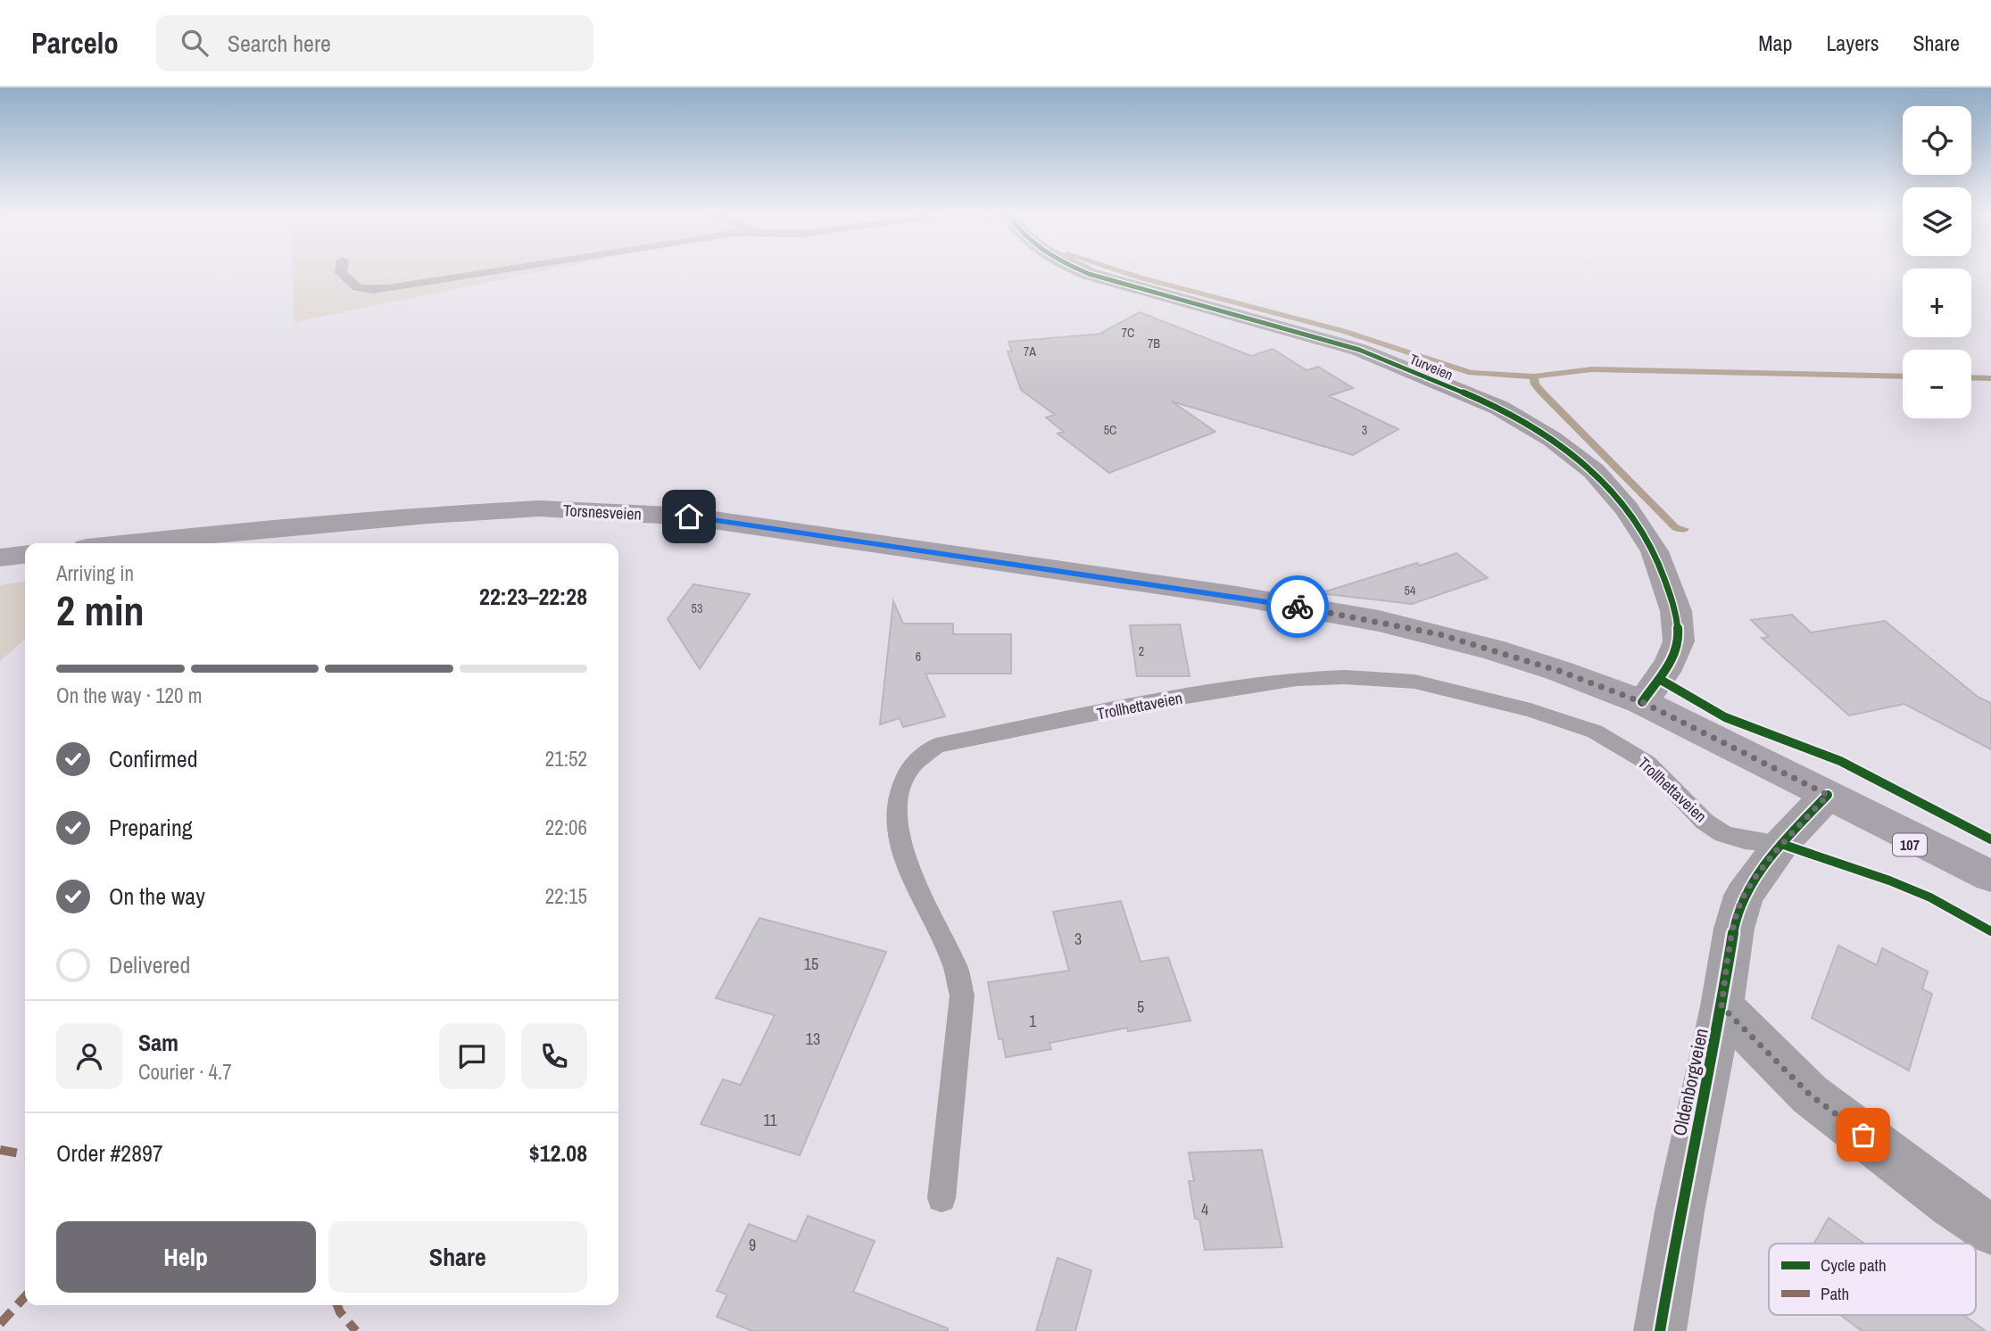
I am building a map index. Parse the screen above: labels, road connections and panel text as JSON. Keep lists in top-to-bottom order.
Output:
{
  "streets": {
    "main road": ["Torsnesveien", "107"],
    "street": ["Turveien", "Oldenborgveien"],
    "lane": ["Trollhettaveien"]
  },
  "crossings": [
    ["Turveien", "Torsnesveien"],
    ["Torsnesveien", "Oldenborgveien"],
    ["Trollhettaveien", "Oldenborgveien"]
  ],
  "house_numbers": [
    "7C",
    "7B",
    "7A",
    "5C",
    "3",
    "54",
    "53",
    "2",
    "6",
    "3",
    "15",
    "5",
    "1",
    "13",
    "11",
    "4",
    "9"
  ],
  "legend": ["Cycle path", "Path"],
  "page": {
    "header": "Parcelo",
    "search": "Search here",
    "nav": ["Map", "Layers", "Share"],
    "map_buttons": ["+", "−"],
    "heading": ["2 min", "Arriving in", "22:23–22:28"],
    "panel": [
      "Sam",
      "Courier · 4.7",
      "Order #2897",
      "$12.08"
    ],
    "bar": "On the way · 120 m",
    "list": [
      ["Confirmed", "21:52"],
      ["Preparing", "22:06"],
      ["On the way", "22:15"],
      "Delivered"
    ],
    "buttons": ["Help", "Share"]
  }
}
